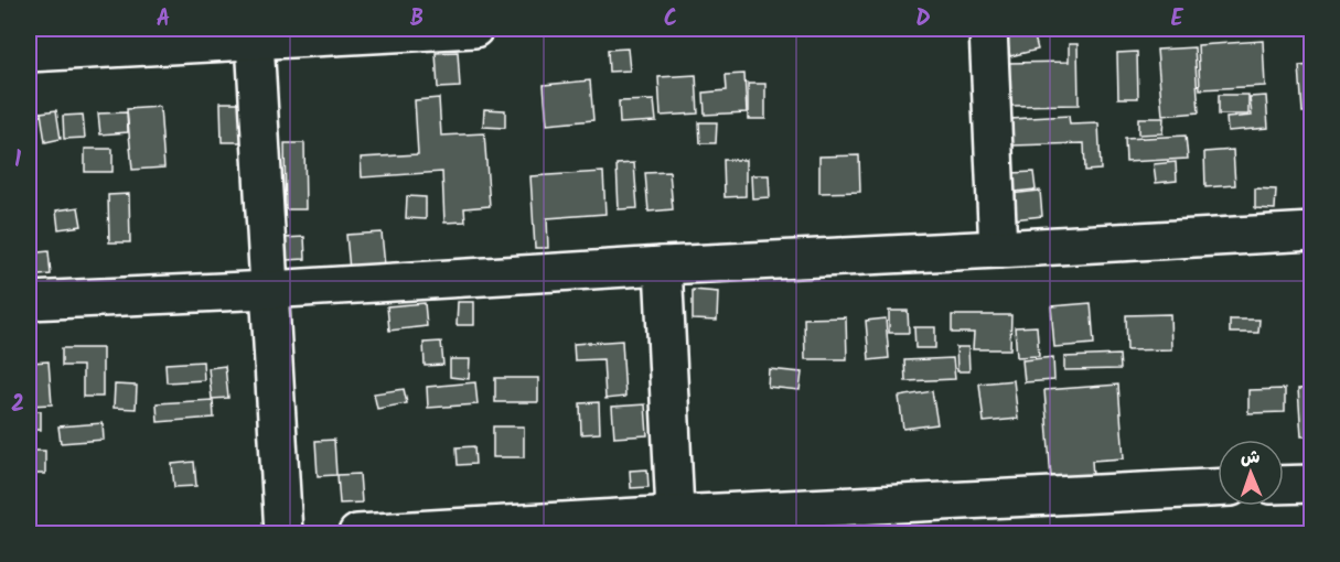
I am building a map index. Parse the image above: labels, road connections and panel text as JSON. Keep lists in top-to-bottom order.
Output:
{
  "north": "top",
  "grid": {
    "columns": [
      "A",
      "B",
      "C",
      "D",
      "E"
    ],
    "rows": ["1", "2"]
  }
}
